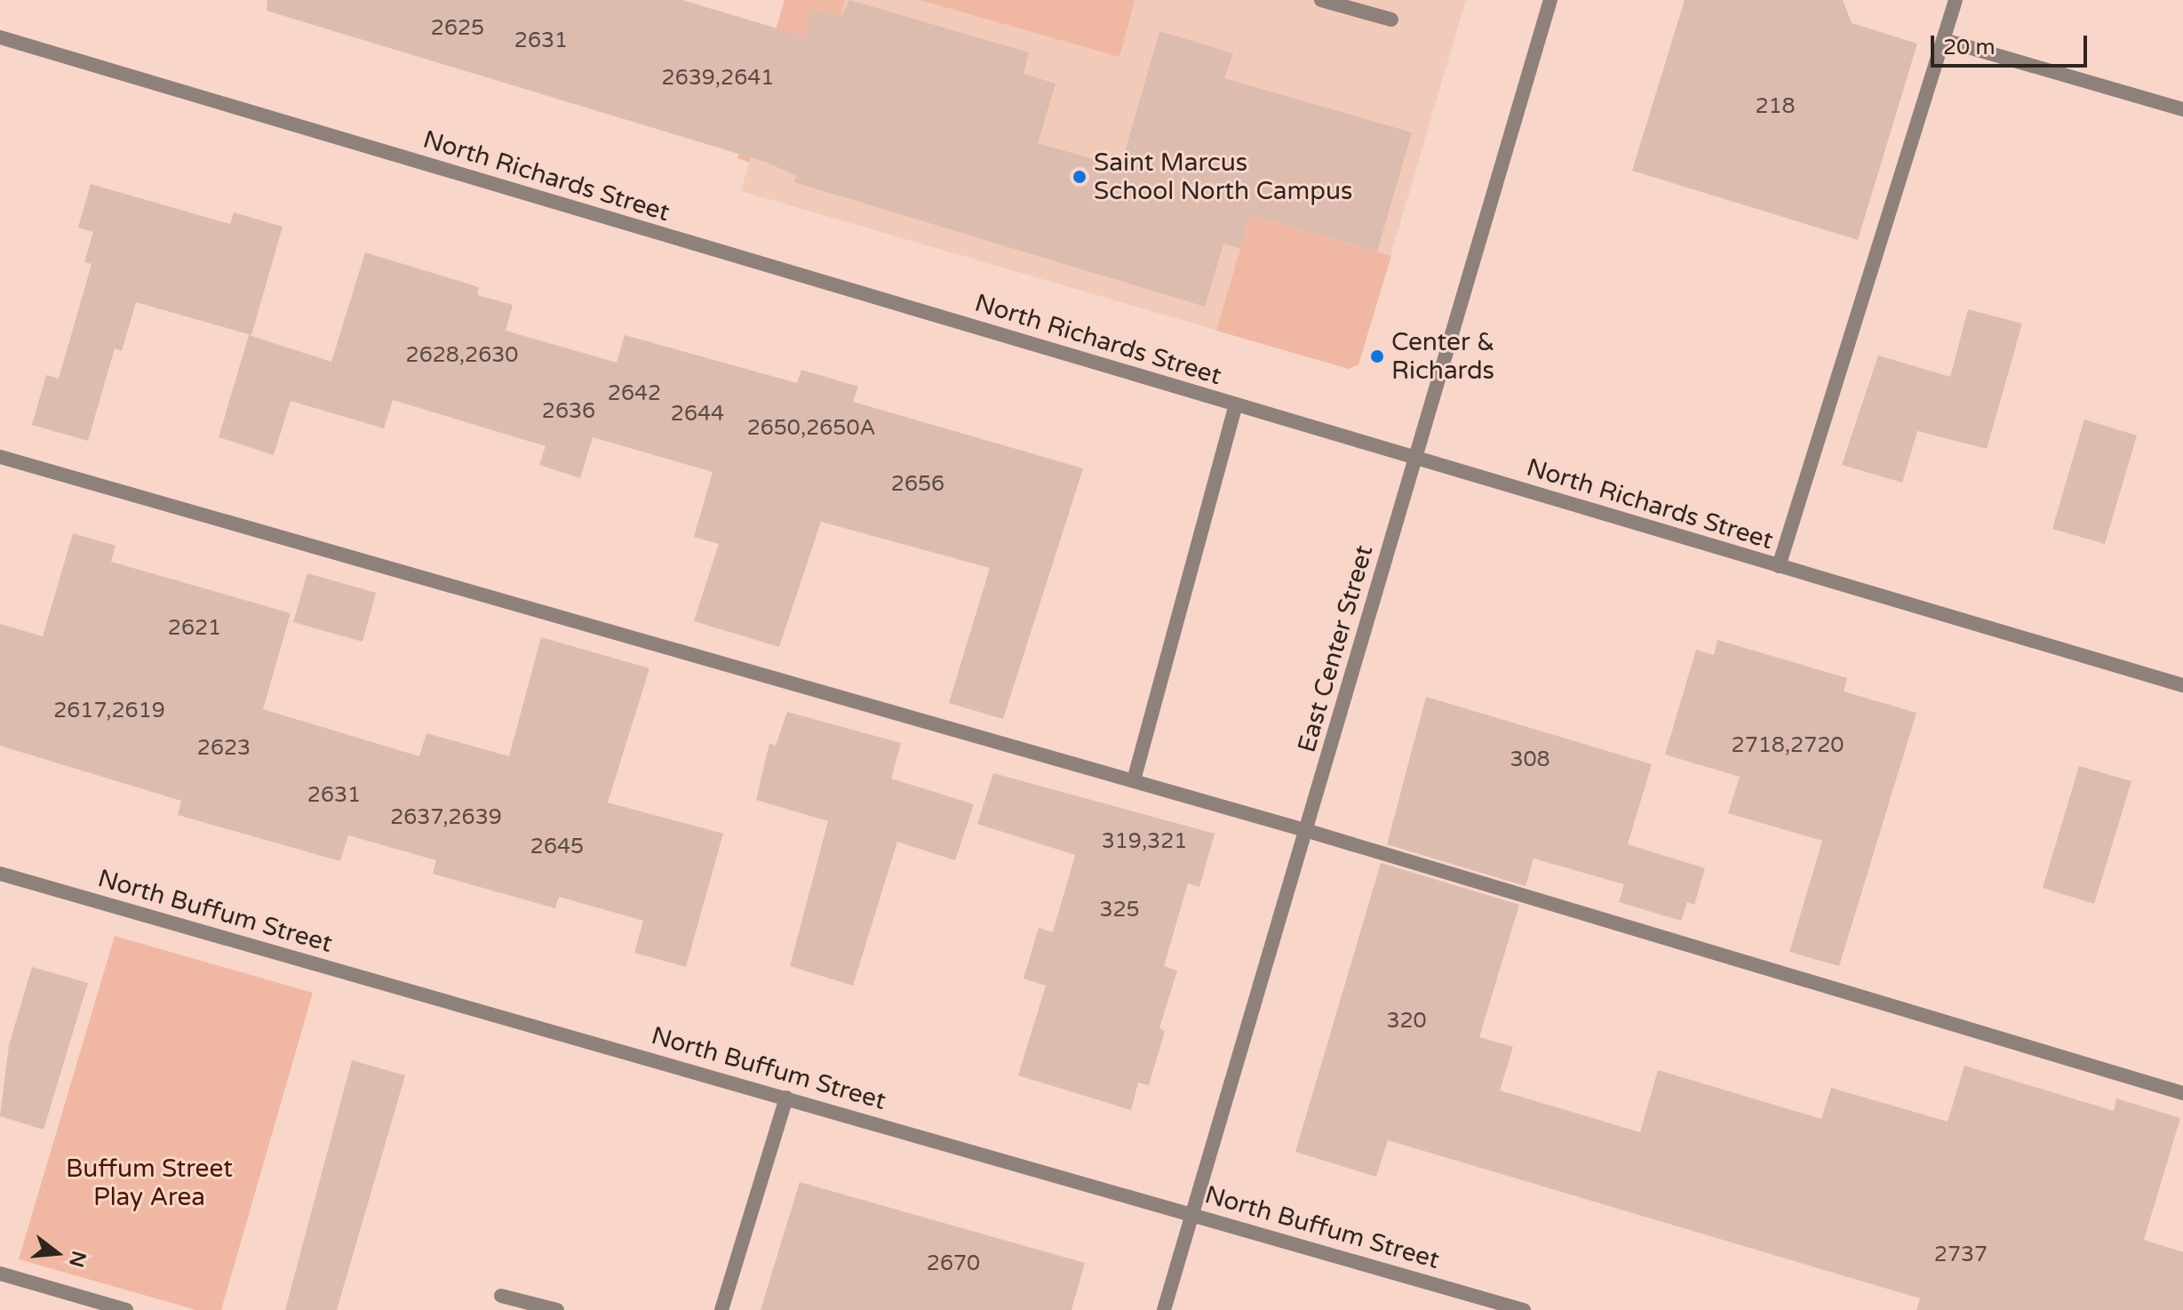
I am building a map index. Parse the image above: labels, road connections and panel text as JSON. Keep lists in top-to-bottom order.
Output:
{
  "streets": {
    "street": ["North Richards Street", "East Center Street", "North Buffum Street"]
  },
  "crossings": [
    ["North Richards Street", "East Center Street"],
    ["East Center Street", "North Buffum Street"]
  ],
  "parks": ["Buffum Street Play Area"],
  "places": ["Saint Marcus School North Campus", "Center & Richards"],
  "house_numbers": [
    "2625",
    "2631",
    "2639,2641",
    "218",
    "2628,2630",
    "2642",
    "2636",
    "2644",
    "2650,2650A",
    "2656",
    "2621",
    "2617,2619",
    "2718,2720",
    "2623",
    "308",
    "2631",
    "2637,2639",
    "319,321",
    "2645",
    "325",
    "320",
    "2737",
    "2670"
  ],
  "scale_bar": "20 m",
  "north": "right"
}
